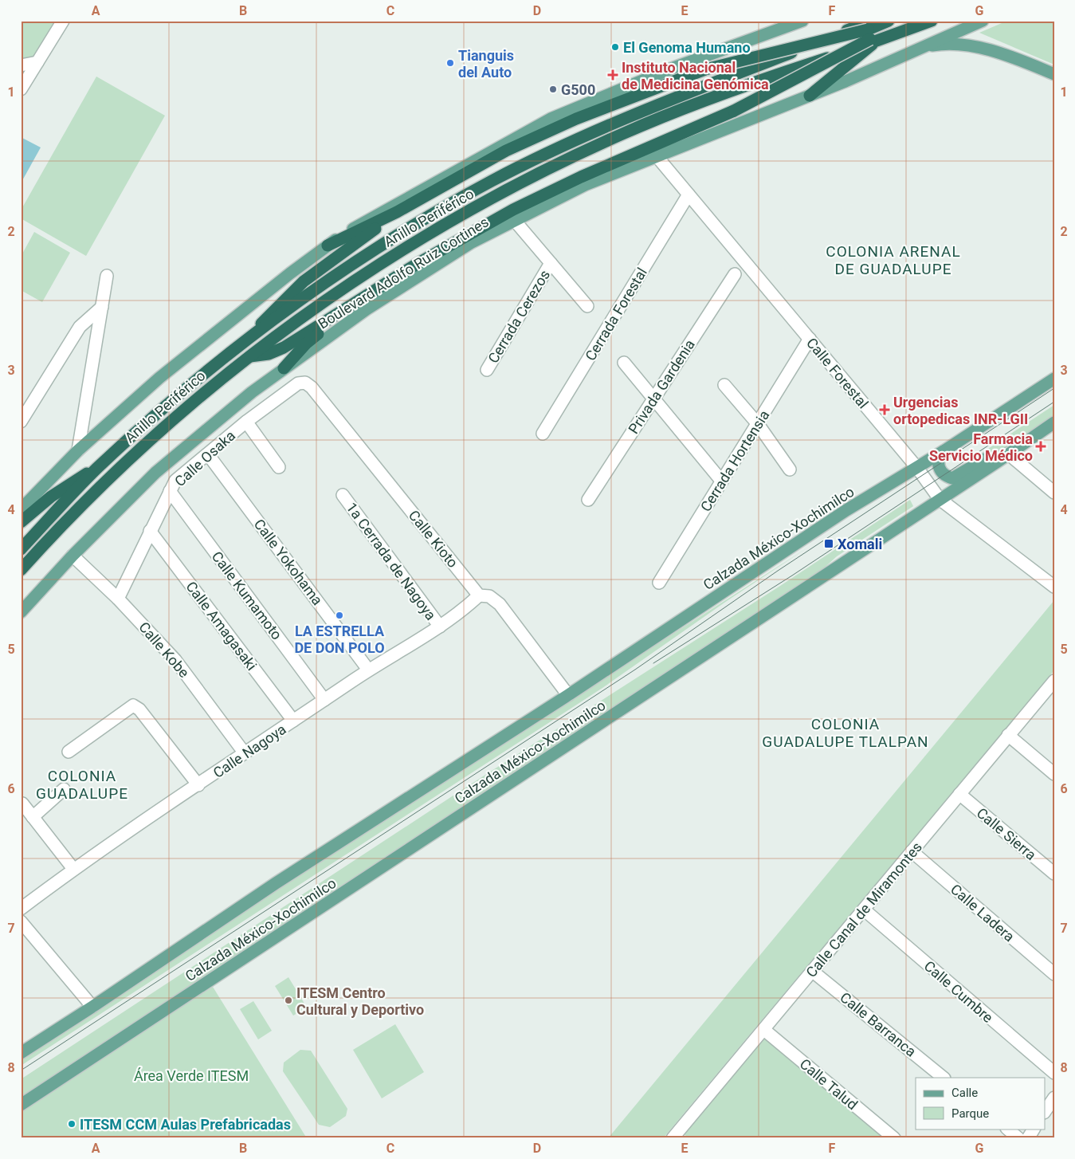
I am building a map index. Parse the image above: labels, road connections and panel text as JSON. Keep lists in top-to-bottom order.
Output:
{
  "streets": {
    "highway": ["Anillo Periférico"],
    "main road": ["Boulevard Adolfo Ruiz Cortines", "Calzada México-Xochimilco"],
    "street": [
      "Cerrada Forestal",
      "Cerrada Cerezos",
      "Calle Forestal",
      "Privada Gardenia",
      "Calle Osaka",
      "Cerrada Hortensia",
      "Calle Kioto",
      "1a Cerrada de Nagoya",
      "Calle Yokohama",
      "Calle Kumamoto",
      "Calle Amagasaki",
      "Calle Kobe",
      "Calle Nagoya",
      "Calle Sierra",
      "Calle Canal de Miramontes",
      "Calle Ladera",
      "Calle Cumbre",
      "Calle Barranca",
      "Calle Talud"
    ]
  },
  "crossings": [
    ["Boulevard Adolfo Ruiz Cortines", "Calle Forestal"],
    ["Boulevard Adolfo Ruiz Cortines", "Calle Kobe"],
    ["Cerrada Forestal", "Calle Forestal"],
    ["Calle Forestal", "Cerrada Hortensia"],
    ["Calle Forestal", "Calzada México-Xochimilco"],
    ["Calle Osaka", "Calle Kioto"],
    ["Calle Osaka", "Calle Yokohama"],
    ["Calle Osaka", "Calle Kumamoto"],
    ["Calle Osaka", "Calle Amagasaki"],
    ["Calle Osaka", "Calle Kobe"],
    ["Calle Kioto", "Calle Nagoya"],
    ["1a Cerrada de Nagoya", "Calle Nagoya"],
    ["Calle Yokohama", "Calle Nagoya"],
    ["Calle Kumamoto", "Calle Nagoya"],
    ["Calle Amagasaki", "Calle Nagoya"],
    ["Calle Kobe", "Calle Nagoya"],
    ["Calle Sierra", "Calle Canal de Miramontes"],
    ["Calle Canal de Miramontes", "Calle Ladera"],
    ["Calle Canal de Miramontes", "Calle Cumbre"],
    ["Calle Canal de Miramontes", "Calle Barranca"],
    ["Calle Canal de Miramontes", "Calle Talud"]
  ],
  "districts": ["COLONIA ARENAL DE GUADALUPE", "COLONIA GUADALUPE TLALPAN", "COLONIA GUADALUPE"],
  "parks": ["Área Verde ITESM"],
  "places": {
    "other": [
      "El Genoma Humano",
      "Tianguis del Auto",
      "G500",
      "LA ESTRELLA DE DON POLO",
      "ITESM Centro Cultural y Deportivo",
      "ITESM CCM Aulas Prefabricadas"
    ],
    "health": ["Instituto Nacional de Medicina Genómica", "Urgencias ortopedicas INR-LGII", "Farmacia Servicio Médico"],
    "transit": ["Xomali"]
  },
  "legend": ["Calle", "Parque"],
  "grid": {
    "columns": [
      "A",
      "B",
      "C",
      "D",
      "E",
      "F",
      "G"
    ],
    "rows": [
      "1",
      "2",
      "3",
      "4",
      "5",
      "6",
      "7",
      "8"
    ]
  }
}
